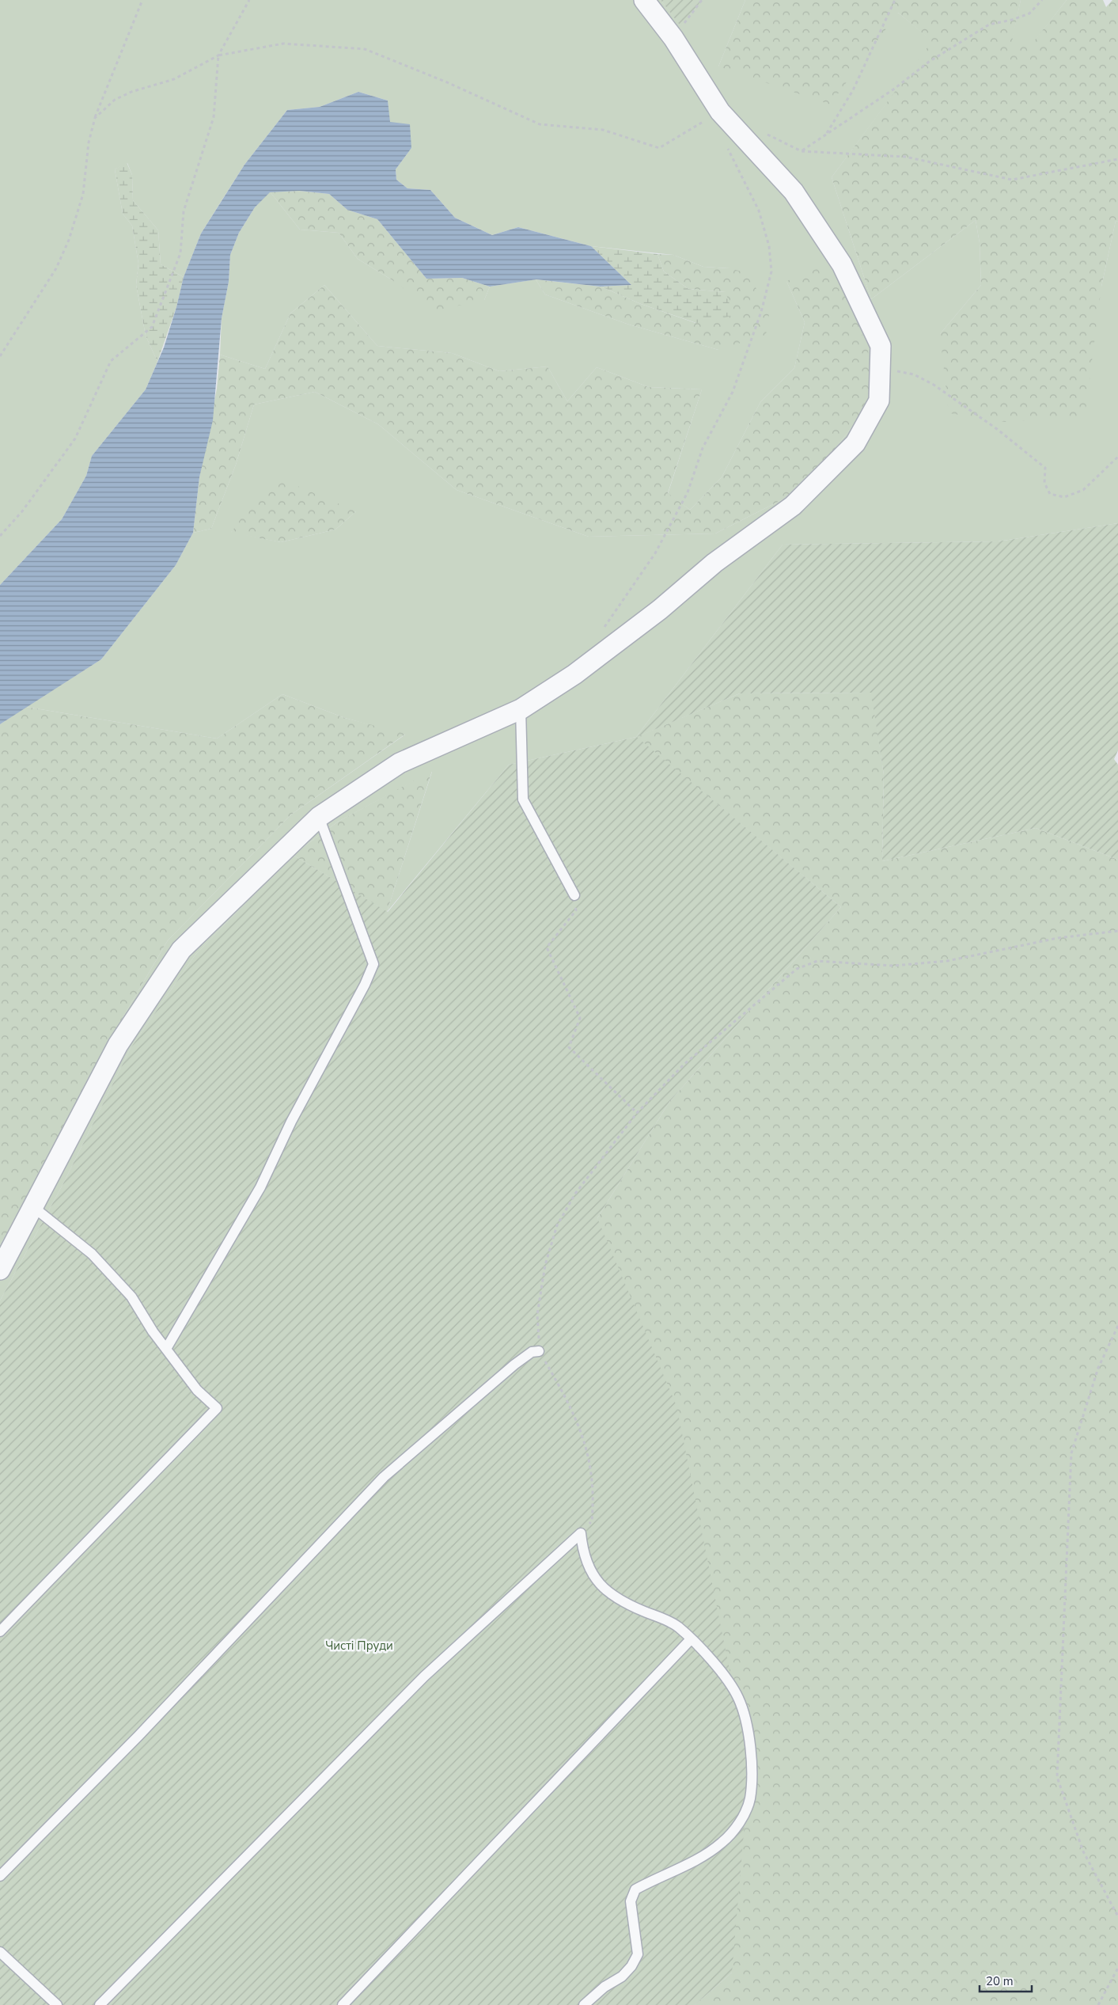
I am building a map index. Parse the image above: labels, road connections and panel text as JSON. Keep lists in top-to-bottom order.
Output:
{
  "parks": ["Чисті Пруди"],
  "scale_bar": "20 m"
}
